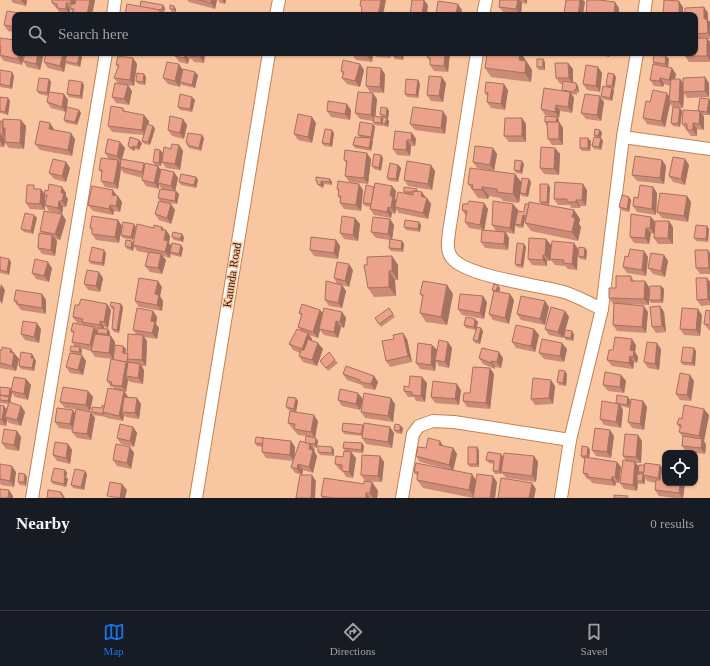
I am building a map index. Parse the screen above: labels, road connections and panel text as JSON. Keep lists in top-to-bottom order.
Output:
{
  "streets": {
    "street": ["Kaunda Road"]
  },
  "page": {
    "search": "Search here",
    "heading": ["Nearby", "0 results"],
    "nav": ["Map", "Directions", "Saved"]
  }
}
